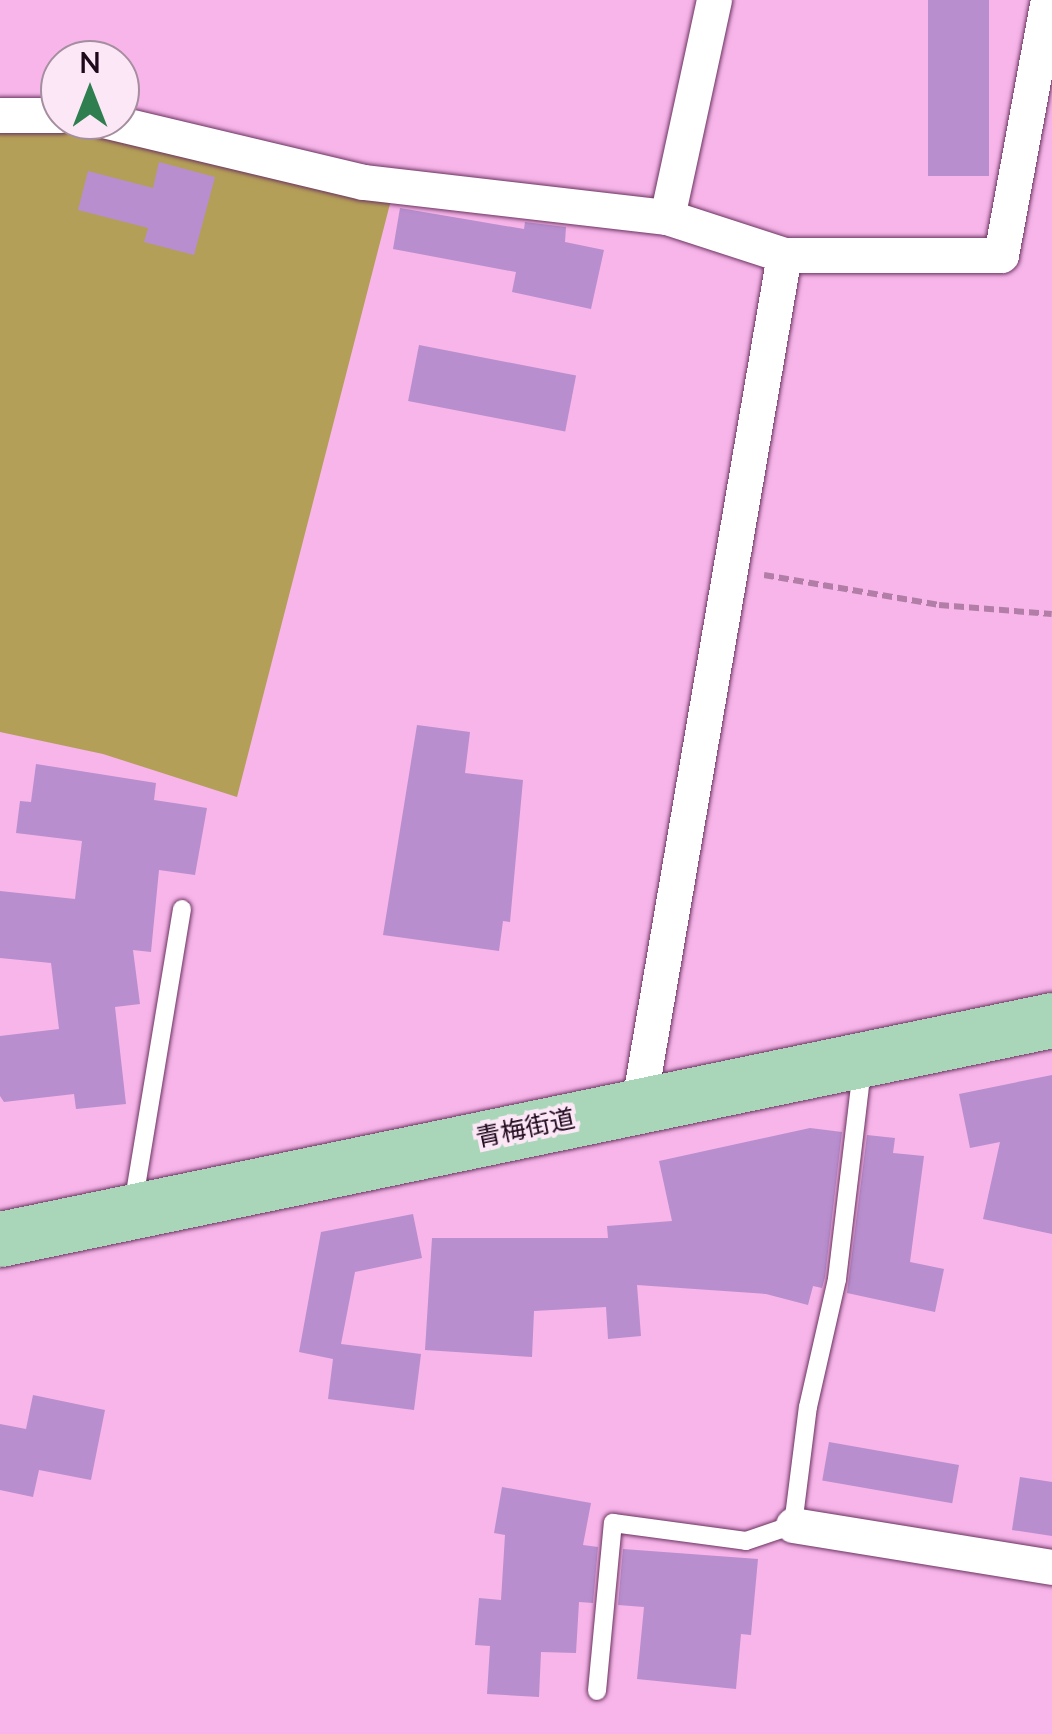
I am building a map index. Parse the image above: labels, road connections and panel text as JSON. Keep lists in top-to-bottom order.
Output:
{
  "streets": {
    "main road": ["青梅街道"]
  },
  "north": "top"
}
